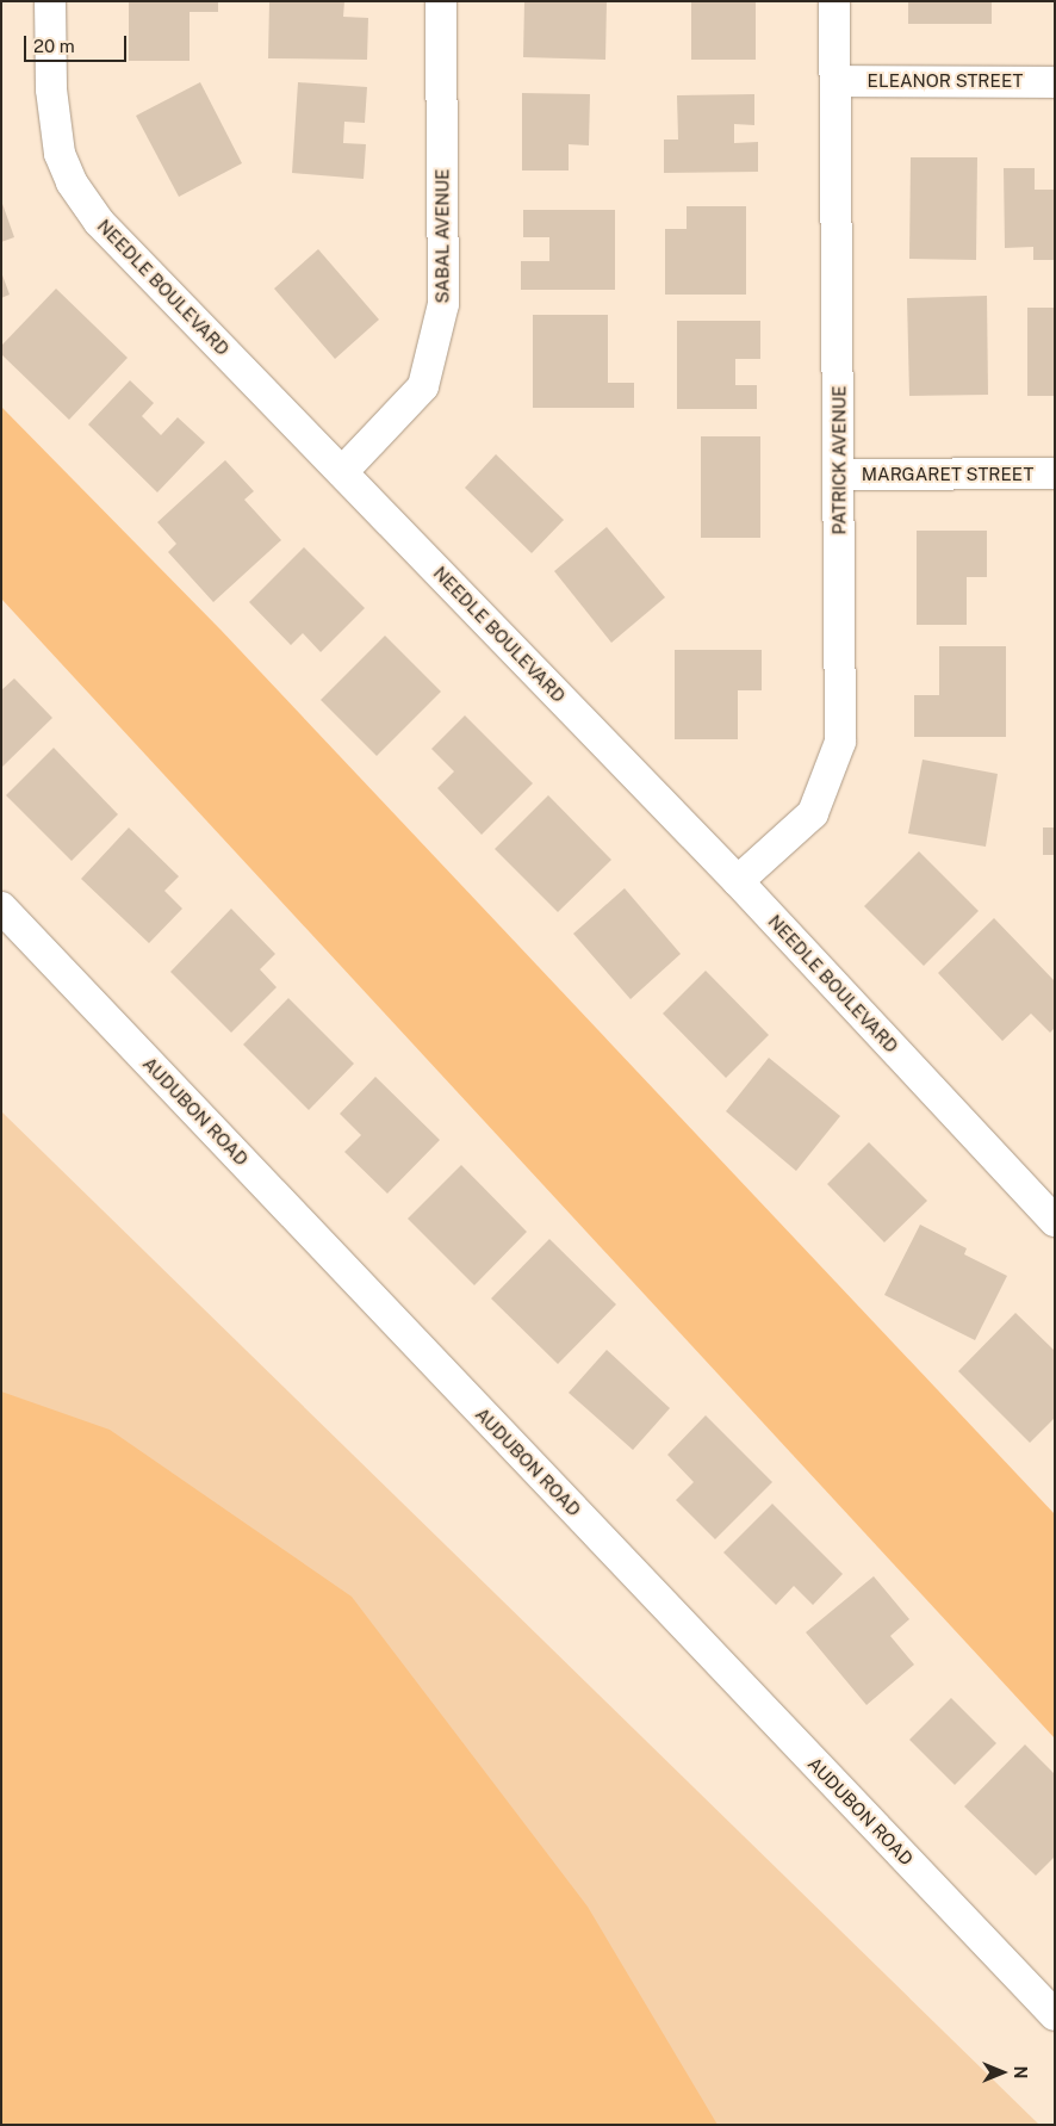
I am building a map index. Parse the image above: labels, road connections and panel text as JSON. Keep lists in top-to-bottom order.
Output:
{
  "streets": {
    "street": [
      "ELEANOR STREET",
      "SABAL AVENUE",
      "NEEDLE BOULEVARD",
      "PATRICK AVENUE",
      "MARGARET STREET",
      "AUDUBON ROAD"
    ]
  },
  "crossings": [
    ["ELEANOR STREET", "PATRICK AVENUE"],
    ["SABAL AVENUE", "NEEDLE BOULEVARD"],
    ["NEEDLE BOULEVARD", "PATRICK AVENUE"],
    ["PATRICK AVENUE", "MARGARET STREET"]
  ],
  "scale_bar": "20 m",
  "north": "right"
}
